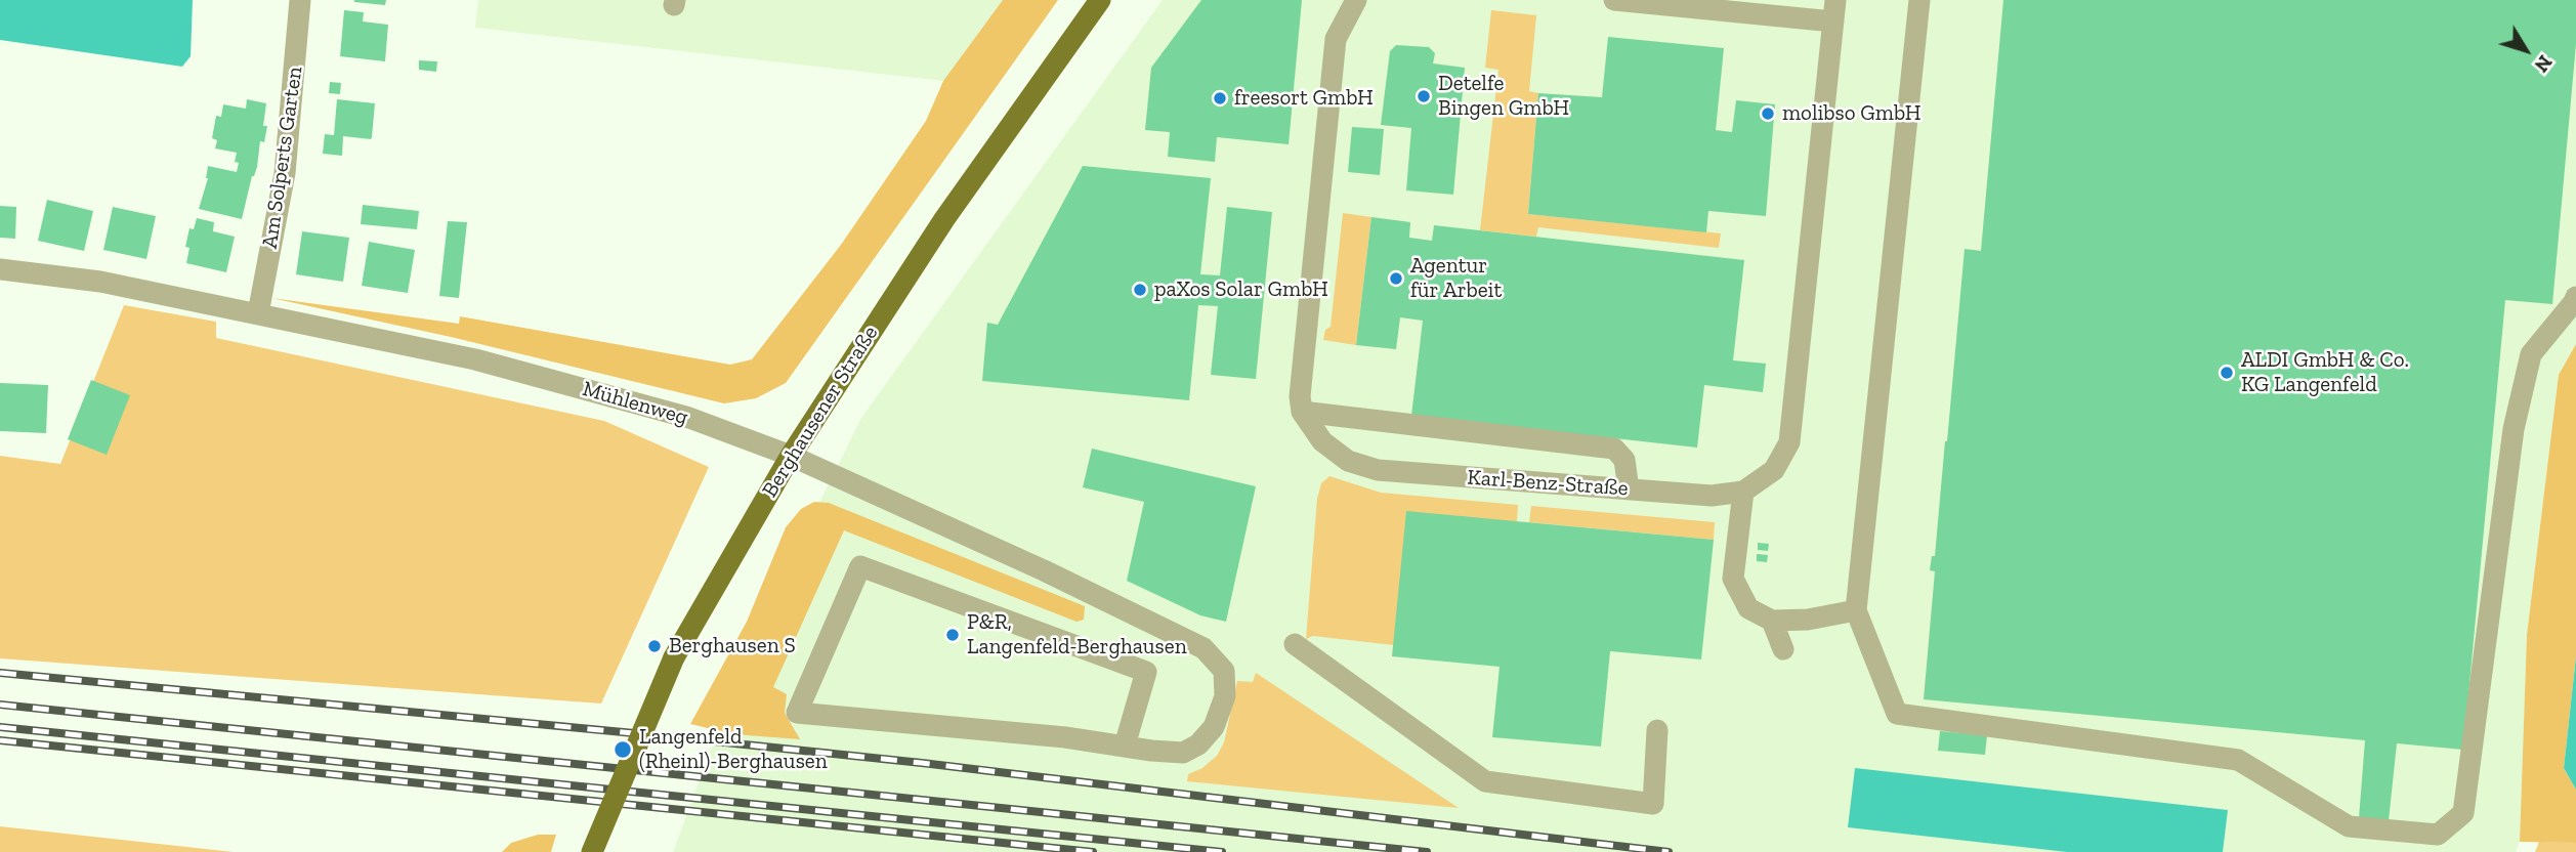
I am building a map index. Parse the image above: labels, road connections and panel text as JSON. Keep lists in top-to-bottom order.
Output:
{
  "streets": {
    "main road": ["Berghausener Straße"],
    "street": ["Am Solperts Garten", "Mühlenweg", "Karl-Benz-Straße"]
  },
  "crossings": [
    ["Am Solperts Garten", "Mühlenweg"],
    ["Mühlenweg", "Berghausener Straße"]
  ],
  "places": [
    "Detelfe Bingen GmbH",
    "freesort GmbH",
    "molibso GmbH",
    "Agentur für Arbeit",
    "paXos Solar GmbH",
    "ALDI GmbH & Co. KG Langenfeld",
    "P&R, Langenfeld-Berghausen",
    "Berghausen S",
    "Langenfeld (Rheinl)-Berghausen"
  ],
  "north": "bottom right"
}
